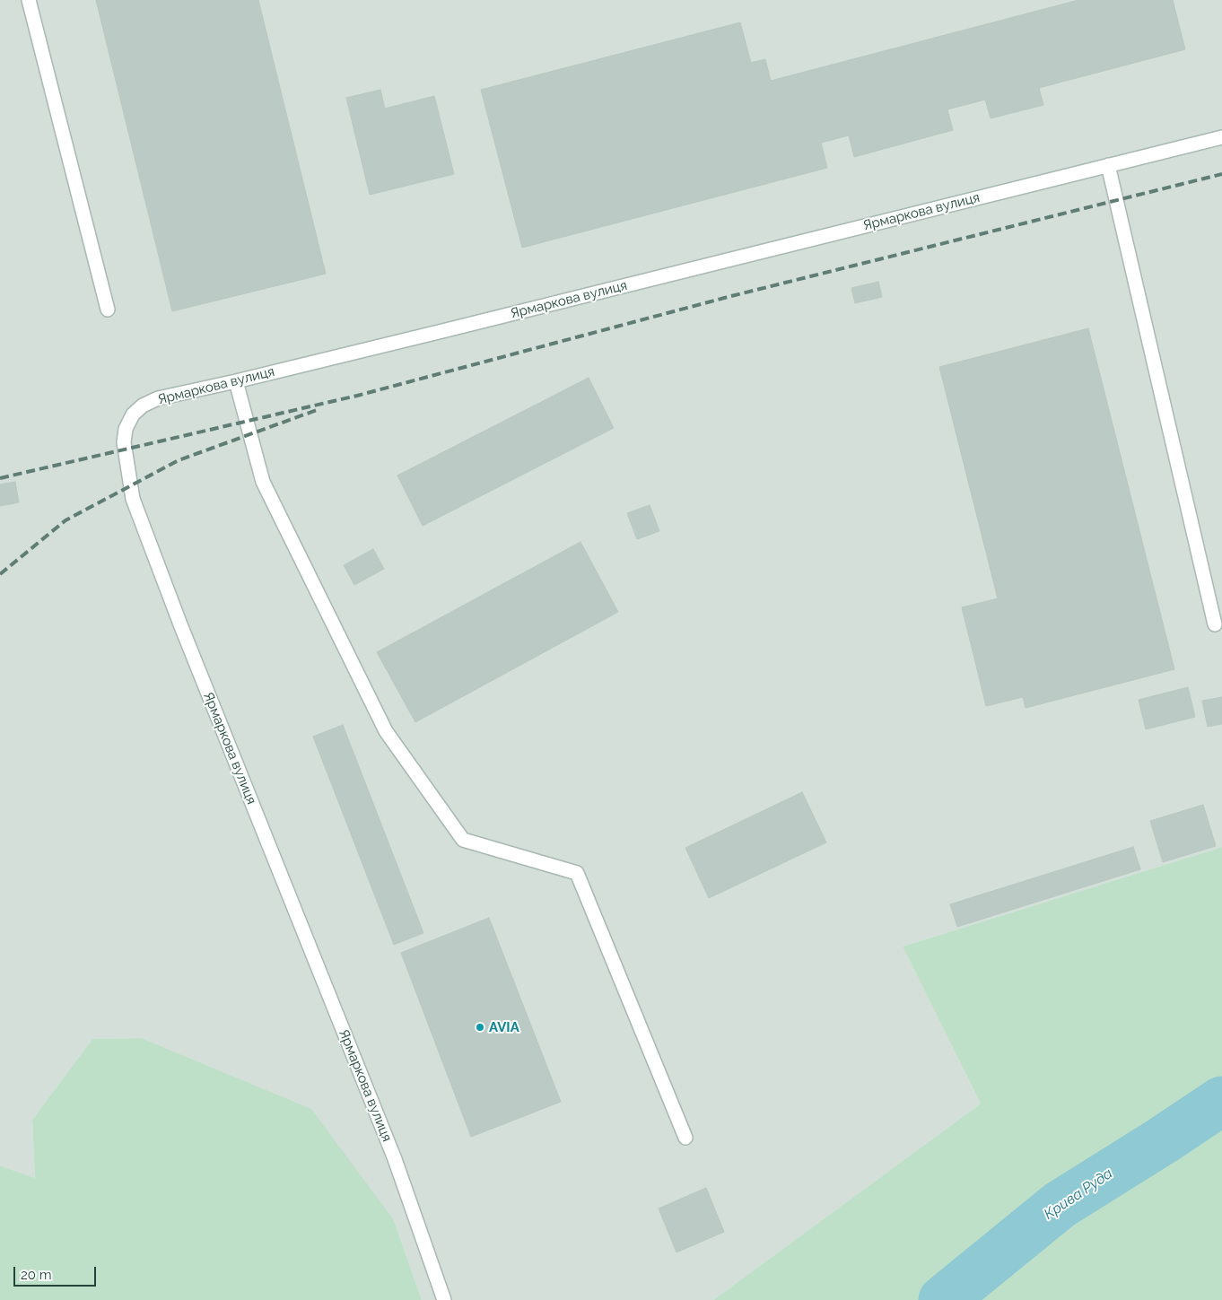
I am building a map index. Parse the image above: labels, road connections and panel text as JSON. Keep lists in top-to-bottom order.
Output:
{
  "streets": {
    "street": ["Ярмаркова вулиця"]
  },
  "water": ["Крива Руда"],
  "places": ["AVIA"],
  "scale_bar": "20 m"
}
